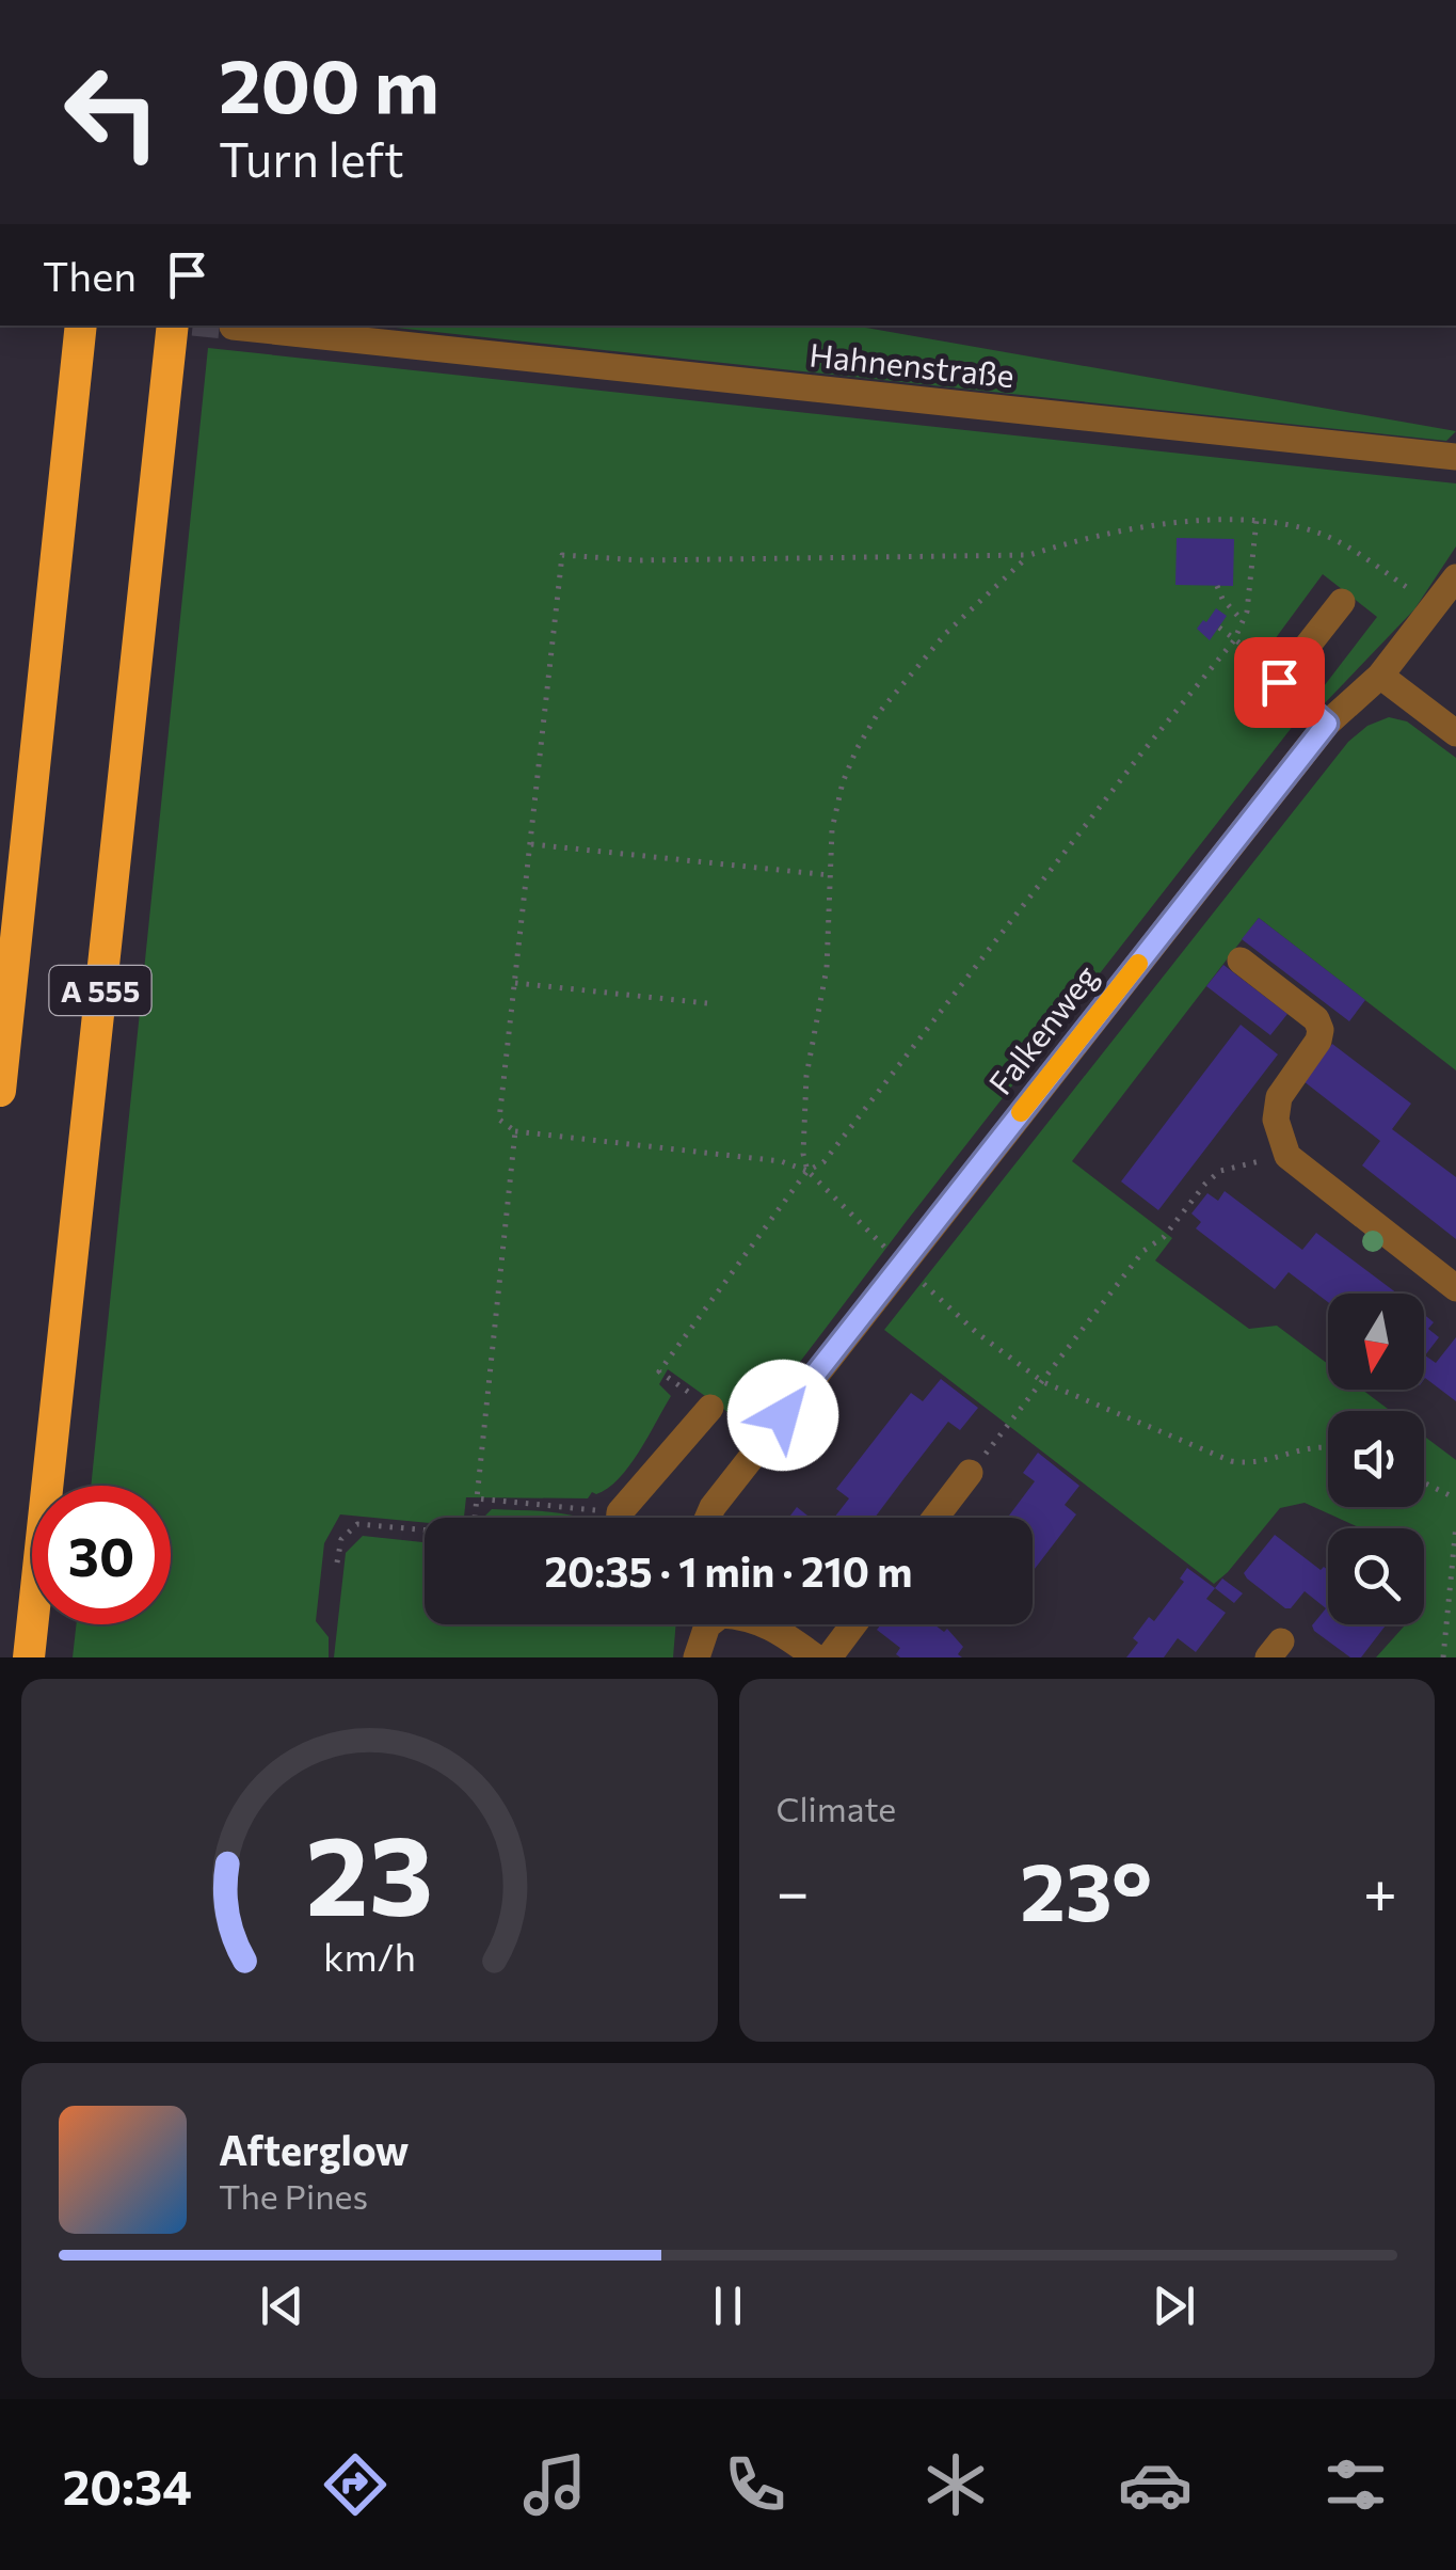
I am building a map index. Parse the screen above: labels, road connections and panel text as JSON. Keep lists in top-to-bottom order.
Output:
{
  "streets": {
    "highway": ["A 555"],
    "street": ["Hahnenstraße", "Falkenweg"]
  },
  "north": "bottom",
  "page": {
    "turn": ["200 m", "Turn left"],
    "then": "Then",
    "limit": "30",
    "trip": "20:35 · 1 min · 210 m",
    "tile": "Climate",
    "heat": ["−", "23°", "+"],
    "song": ["Afterglow", "The Pines"],
    "tabs": "20:34",
    "gauge": ["23", "km/h"]
  }
}
